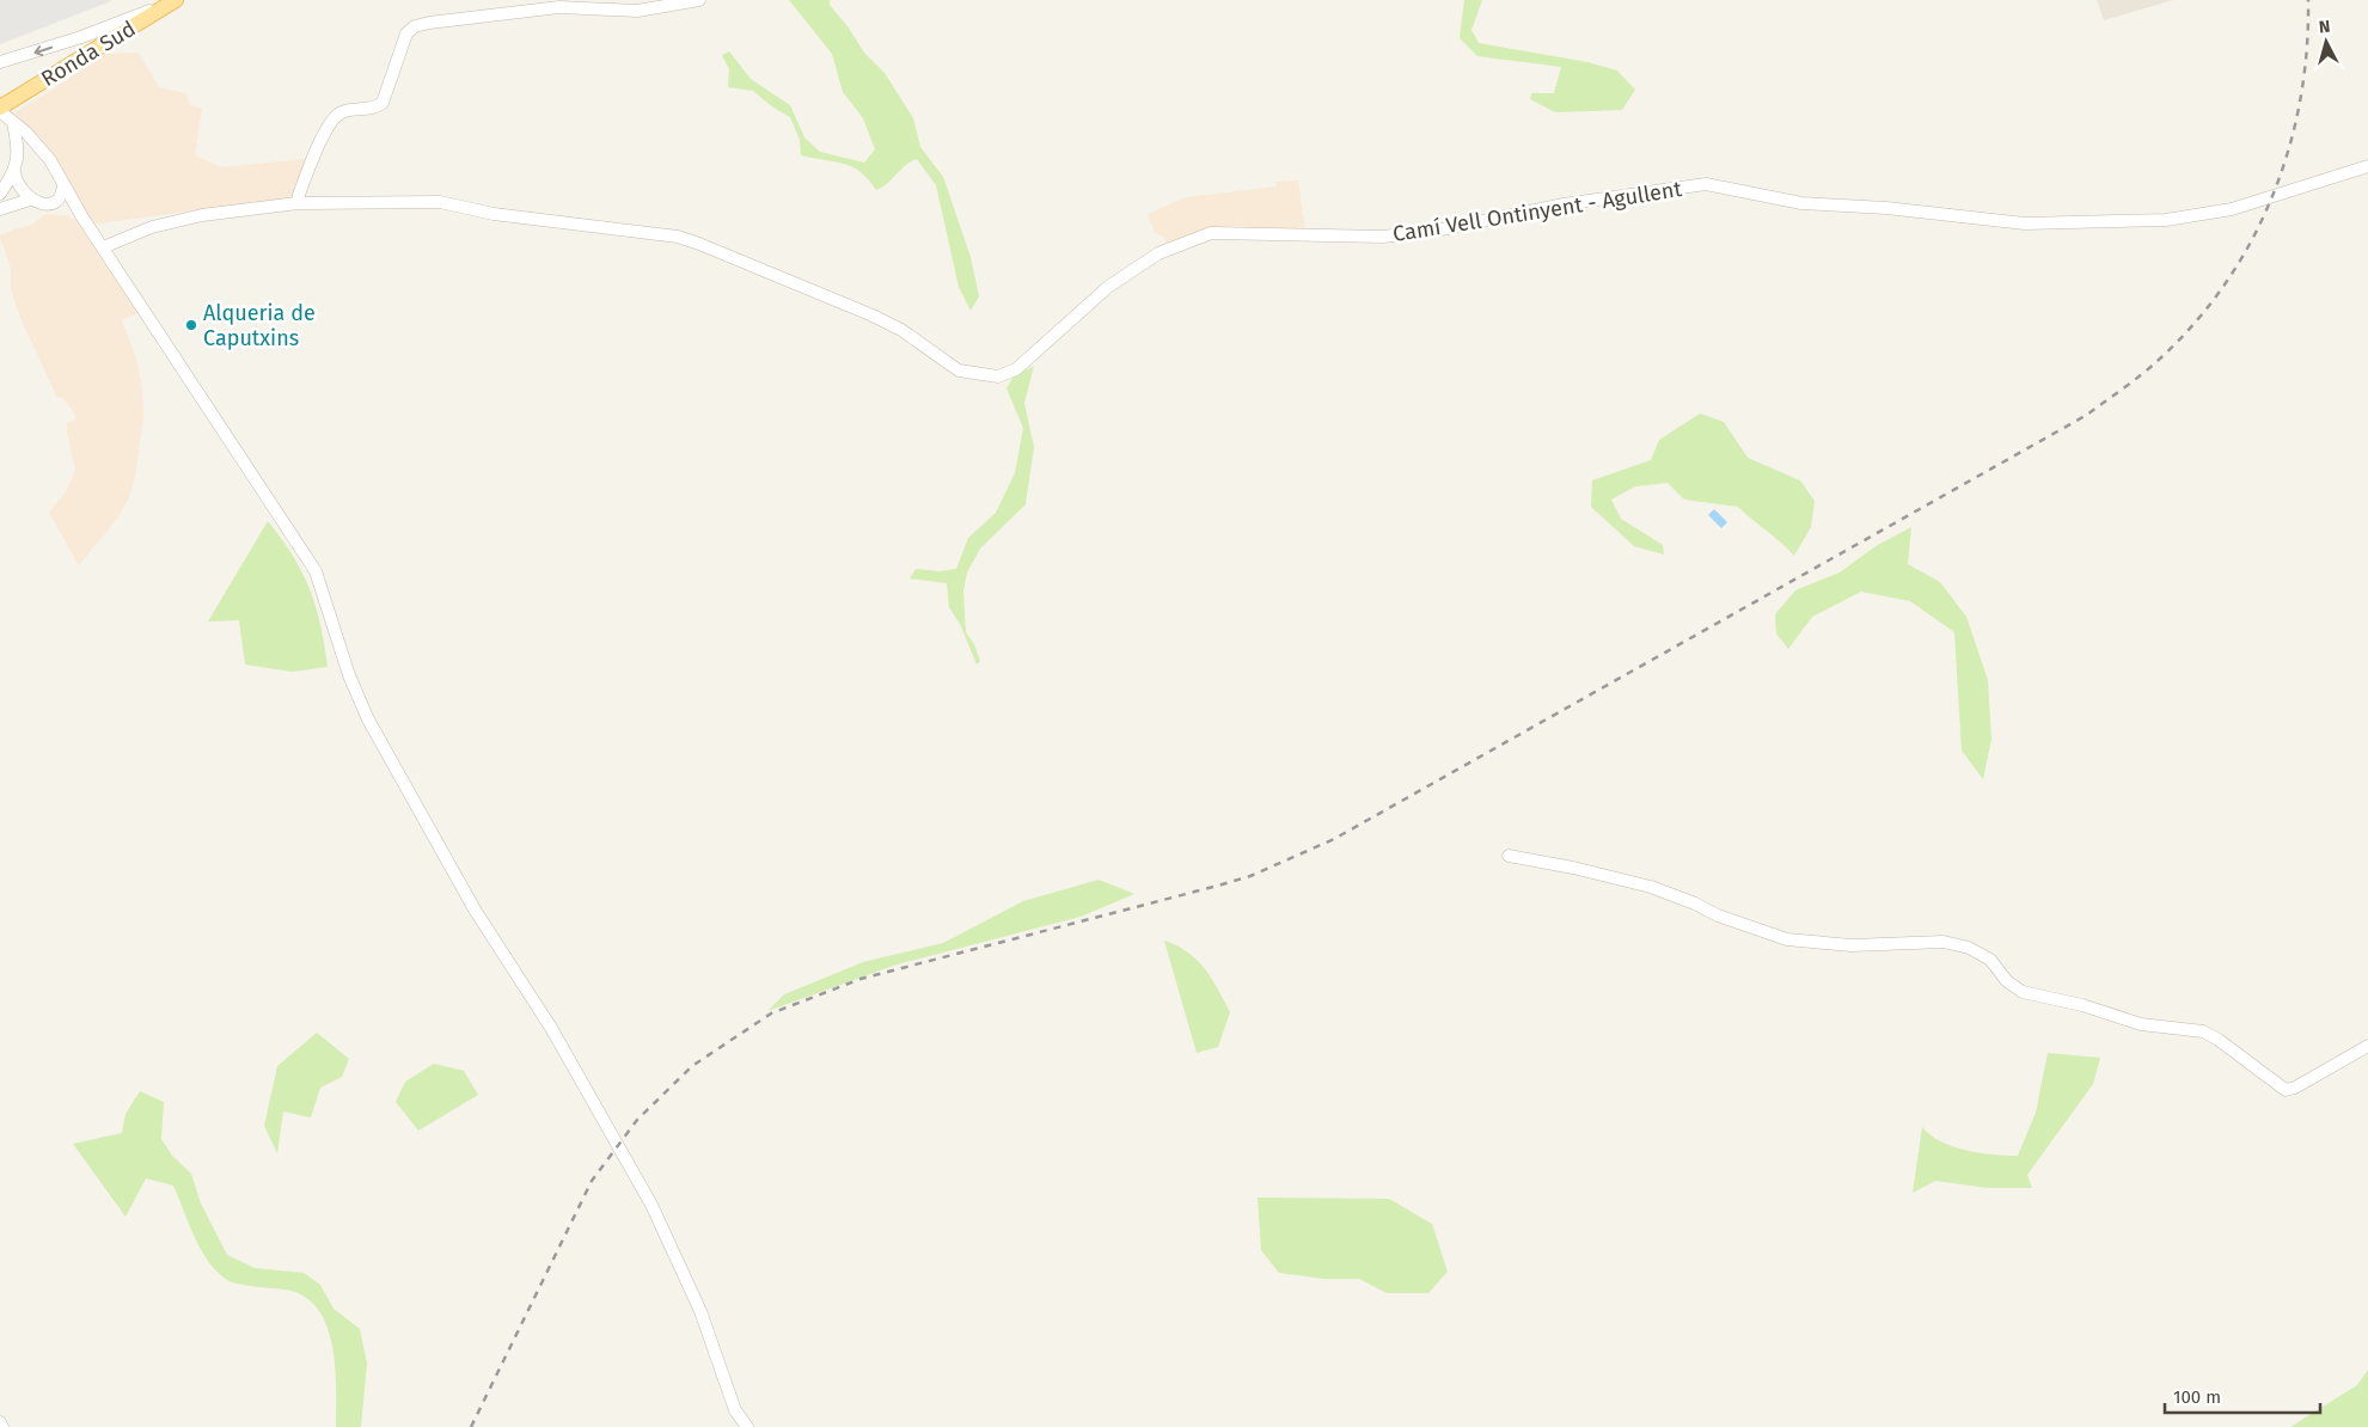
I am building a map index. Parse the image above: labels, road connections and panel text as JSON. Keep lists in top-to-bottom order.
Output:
{
  "streets": {
    "main road": ["Ronda Sud"],
    "street": ["Camí Vell Ontinyent - Agullent"]
  },
  "places": ["Alqueria de Caputxins"],
  "scale_bar": "100 m",
  "north": "top"
}
